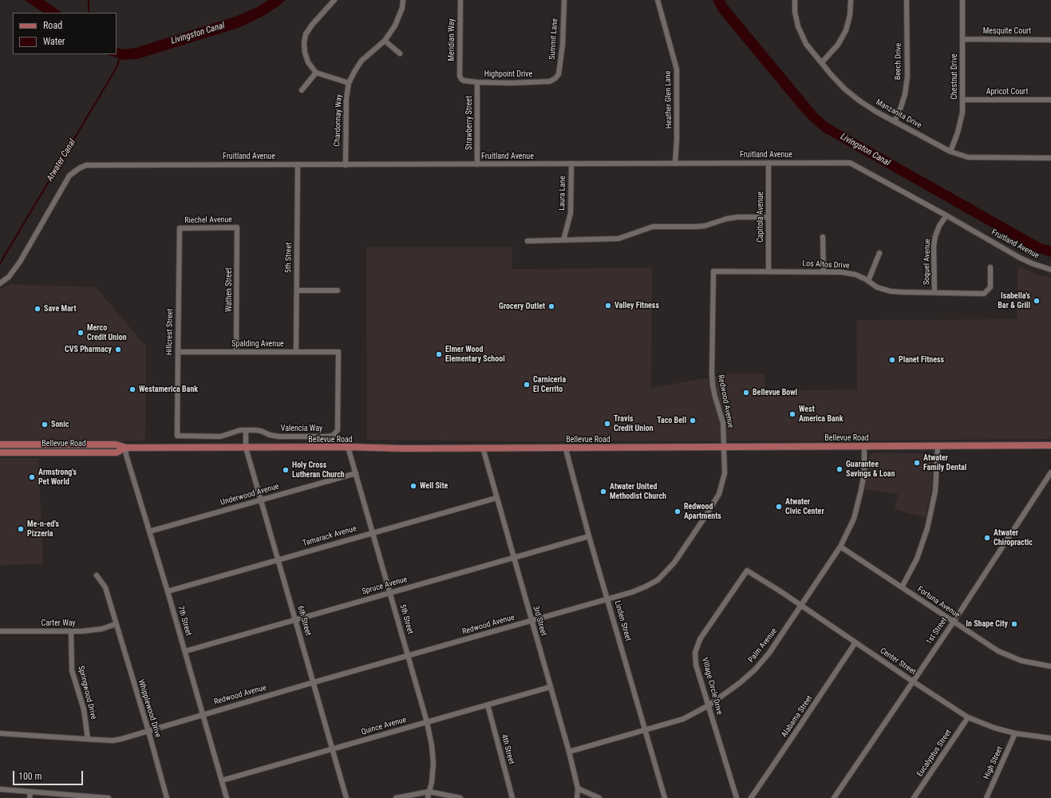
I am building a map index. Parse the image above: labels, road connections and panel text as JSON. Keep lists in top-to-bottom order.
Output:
{
  "streets": {
    "main road": ["Bellevue Road"],
    "street": [
      "Mesquite Court",
      "Summit Lane",
      "Meridian Way",
      "Beech Drive",
      "Highpoint Drive",
      "Chestnut Drive",
      "Apricot Court",
      "Heather Glen Lane",
      "Manzanita Drive",
      "Chardonnay Way",
      "Strawberry Street",
      "Fruitland Avenue",
      "Laura Lane",
      "Capitola Avenue",
      "Riechel Avenue",
      "5th Street",
      "Soquel Avenue",
      "Los Altos Drive",
      "Wathen Street",
      "Hillcrest Street",
      "Spalding Avenue",
      "Redwood Avenue",
      "Valencia Way",
      "Underwood Avenue",
      "Tamarack Avenue",
      "Spruce Avenue",
      "Fortuna Avenue",
      "7th Street",
      "6th Street",
      "3rd Street",
      "Linden Street",
      "Carter Way",
      "1st Street",
      "Palm Avenue",
      "Center Street",
      "Village Circle Drive",
      "Springwood Drive",
      "Whipplewood Drive",
      "Alabama Street",
      "Quince Avenue",
      "4th Street",
      "Eucalyptus Street",
      "High Street"
    ]
  },
  "crossings": [
    ["Mesquite Court", "Chestnut Drive"],
    ["Summit Lane", "Highpoint Drive"],
    ["Meridian Way", "Highpoint Drive"],
    ["Beech Drive", "Manzanita Drive"],
    ["Highpoint Drive", "Strawberry Street"],
    ["Chestnut Drive", "Apricot Court"],
    ["Chestnut Drive", "Manzanita Drive"],
    ["Heather Glen Lane", "Fruitland Avenue"],
    ["Chardonnay Way", "Fruitland Avenue"],
    ["Strawberry Street", "Fruitland Avenue"],
    ["Fruitland Avenue", "Laura Lane"],
    ["Fruitland Avenue", "Capitola Avenue"],
    ["Fruitland Avenue", "5th Street"],
    ["Fruitland Avenue", "Soquel Avenue"],
    ["Capitola Avenue", "Los Altos Drive"],
    ["Riechel Avenue", "Wathen Street"],
    ["Riechel Avenue", "Hillcrest Street"],
    ["5th Street", "Spalding Avenue"],
    ["5th Street", "Redwood Avenue"],
    ["5th Street", "Bellevue Road"],
    ["5th Street", "Underwood Avenue"],
    ["5th Street", "Tamarack Avenue"],
    ["5th Street", "Spruce Avenue"],
    ["5th Street", "Quince Avenue"],
    ["Soquel Avenue", "Los Altos Drive"],
    ["Los Altos Drive", "Redwood Avenue"],
    ["Wathen Street", "Spalding Avenue"],
    ["Hillcrest Street", "Spalding Avenue"],
    ["Hillcrest Street", "Valencia Way"],
    ["Spalding Avenue", "Valencia Way"],
    ["Redwood Avenue", "Bellevue Road"],
    ["Redwood Avenue", "7th Street"],
    ["Redwood Avenue", "6th Street"],
    ["Redwood Avenue", "3rd Street"],
    ["Redwood Avenue", "Linden Street"],
    ["Redwood Avenue", "Springwood Drive"],
    ["Redwood Avenue", "Whipplewood Drive"],
    ["Valencia Way", "6th Street"],
    ["Bellevue Road", "7th Street"],
    ["Bellevue Road", "6th Street"],
    ["Bellevue Road", "3rd Street"],
    ["Bellevue Road", "Linden Street"],
    ["Bellevue Road", "Palm Avenue"],
    ["Underwood Avenue", "7th Street"],
    ["Underwood Avenue", "6th Street"],
    ["Tamarack Avenue", "7th Street"],
    ["Tamarack Avenue", "6th Street"],
    ["Tamarack Avenue", "3rd Street"],
    ["Spruce Avenue", "7th Street"],
    ["Spruce Avenue", "6th Street"],
    ["Spruce Avenue", "3rd Street"],
    ["Spruce Avenue", "Linden Street"],
    ["Fortuna Avenue", "1st Street"],
    ["Fortuna Avenue", "Palm Avenue"],
    ["7th Street", "Quince Avenue"],
    ["6th Street", "Quince Avenue"],
    ["3rd Street", "Palm Avenue"],
    ["3rd Street", "Quince Avenue"],
    ["Linden Street", "Palm Avenue"],
    ["Carter Way", "Springwood Drive"],
    ["Carter Way", "Whipplewood Drive"],
    ["1st Street", "Center Street"],
    ["Palm Avenue", "Center Street"],
    ["Palm Avenue", "Village Circle Drive"],
    ["Center Street", "Village Circle Drive"],
    ["Center Street", "Alabama Street"],
    ["Center Street", "Eucalyptus Street"],
    ["Center Street", "High Street"],
    ["Quince Avenue", "4th Street"]
  ],
  "water": ["Livingston Canal", "Atwater Canal"],
  "places": [
    "Isabella's Bar & Grill",
    "Valley Fitness",
    "Grocery Outlet",
    "Save Mart",
    "Merco Credit Union",
    "CVS Pharmacy",
    "Elmer Wood Elementary School",
    "Planet Fitness",
    "Carniceria El Cerrito",
    "Westamerica Bank",
    "Bellevue Bowl",
    "West America Bank",
    "Taco Bell",
    "Travis Credit Union",
    "Sonic",
    "Atwater Family Dental",
    "Guarantee Savings & Loan",
    "Holy Cross Lutheran Church",
    "Armstrong's Pet World",
    "Well Site",
    "Atwater United Methodist Church",
    "Atwater Civic Center",
    "Redwood Apartments",
    "Me-n-ed's Pizzeria",
    "Atwater Chiropractic",
    "In Shape City"
  ],
  "legend": ["Road", "Water"],
  "scale_bar": "100 m"
}
